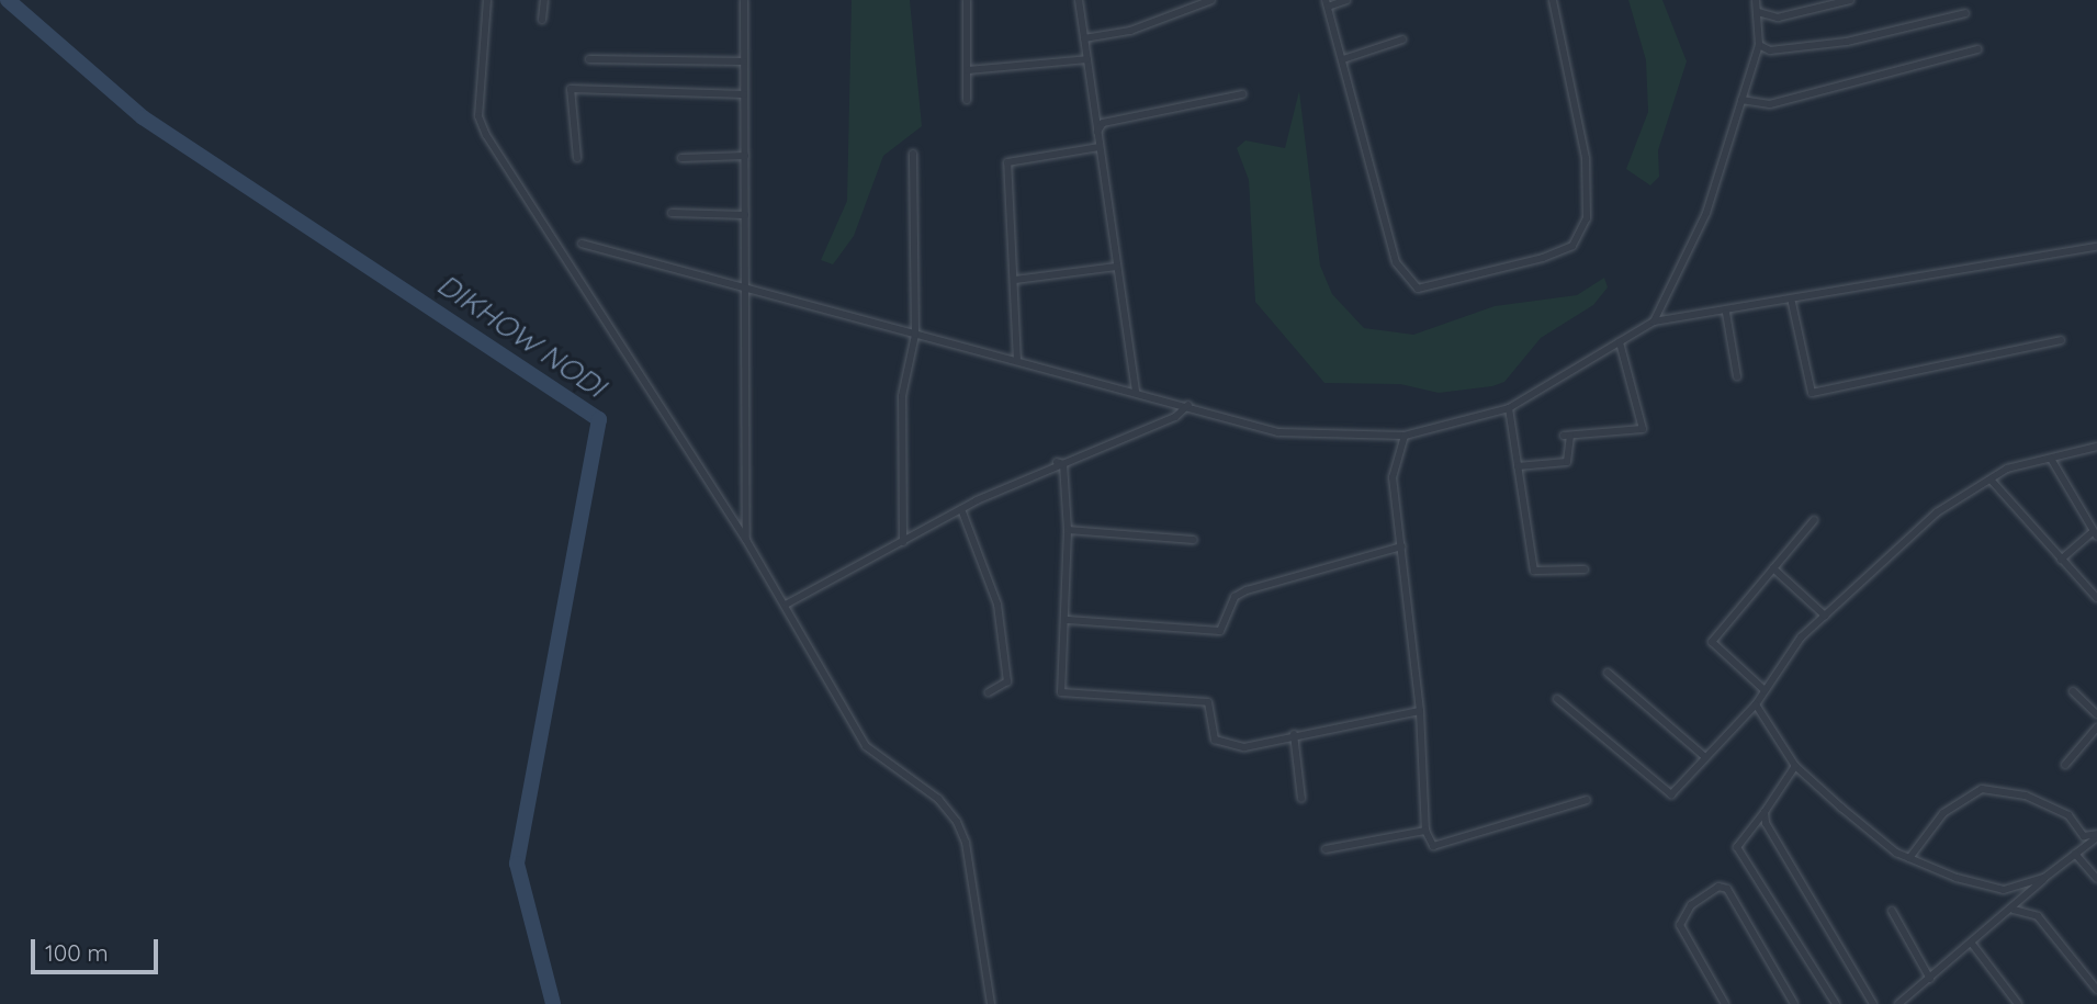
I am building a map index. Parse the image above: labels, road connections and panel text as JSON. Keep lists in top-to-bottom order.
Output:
{
  "water": ["DIKHOW NODI"],
  "scale_bar": "100 m"
}
